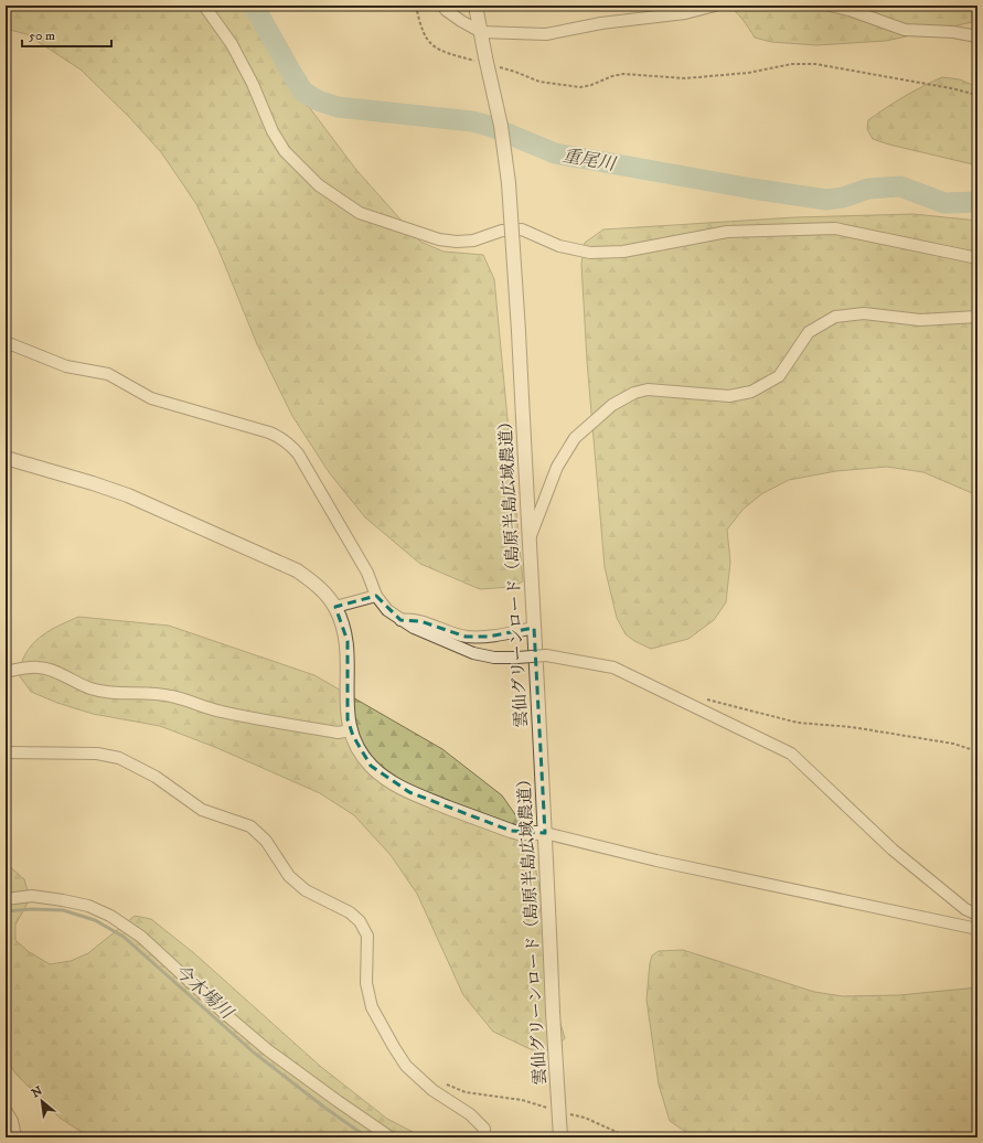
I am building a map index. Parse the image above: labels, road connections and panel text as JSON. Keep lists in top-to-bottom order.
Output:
{
  "streets": {
    "street": ["雲仙グリーンロード（島原半島広域農道）"]
  },
  "water": ["重尾川", "今木場川"],
  "scale_bar": "50 m",
  "north": "top left"
}
